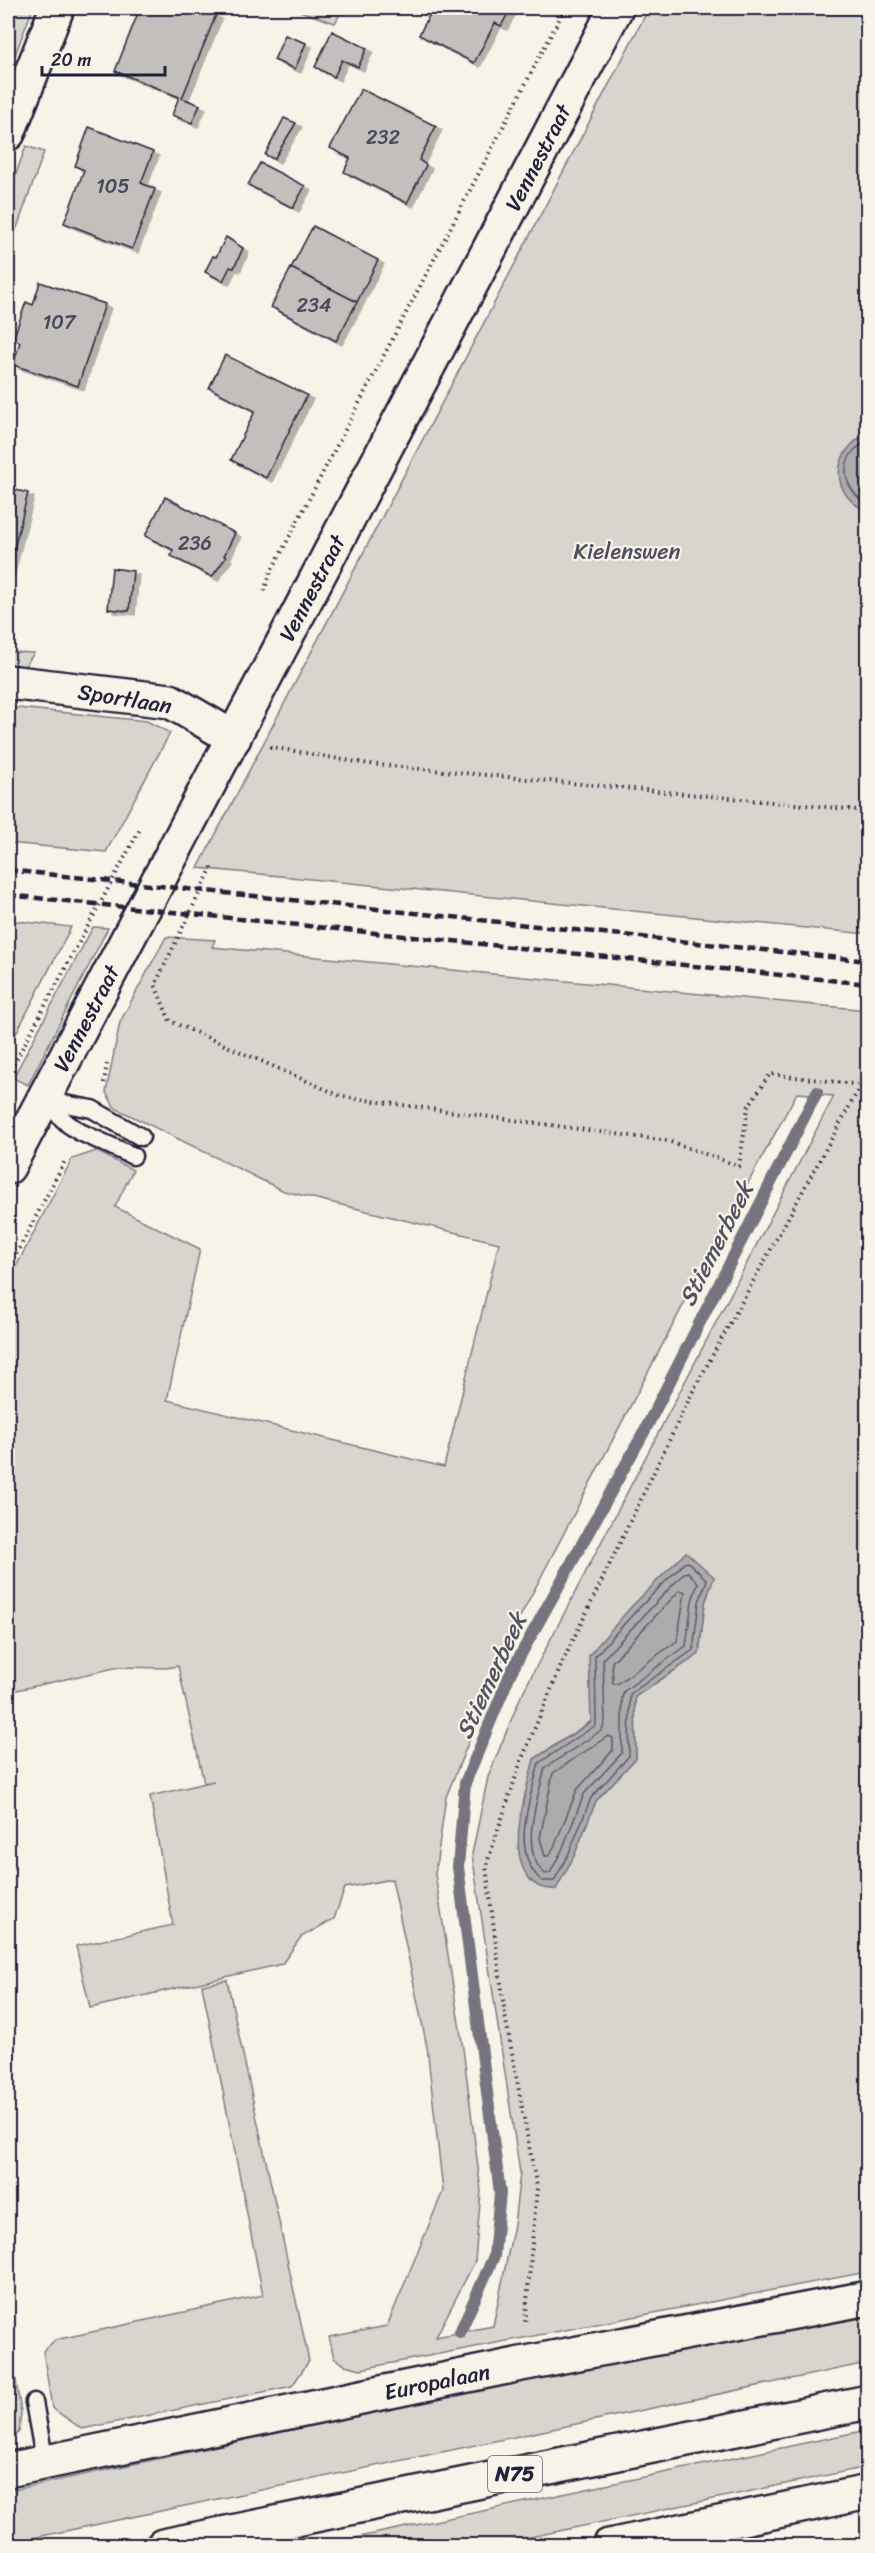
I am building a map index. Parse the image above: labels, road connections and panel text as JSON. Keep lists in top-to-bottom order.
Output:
{
  "streets": {
    "street": [
      "Vennestraat",
      "Sportlaan",
      "Europalaan",
      "N75"
    ]
  },
  "crossings": [
    ["Vennestraat", "Sportlaan"]
  ],
  "water": ["Stiemerbeek"],
  "parks": ["Kielenswen"],
  "house_numbers": [
    "232",
    "105",
    "234",
    "107",
    "236"
  ],
  "scale_bar": "20 m"
}
